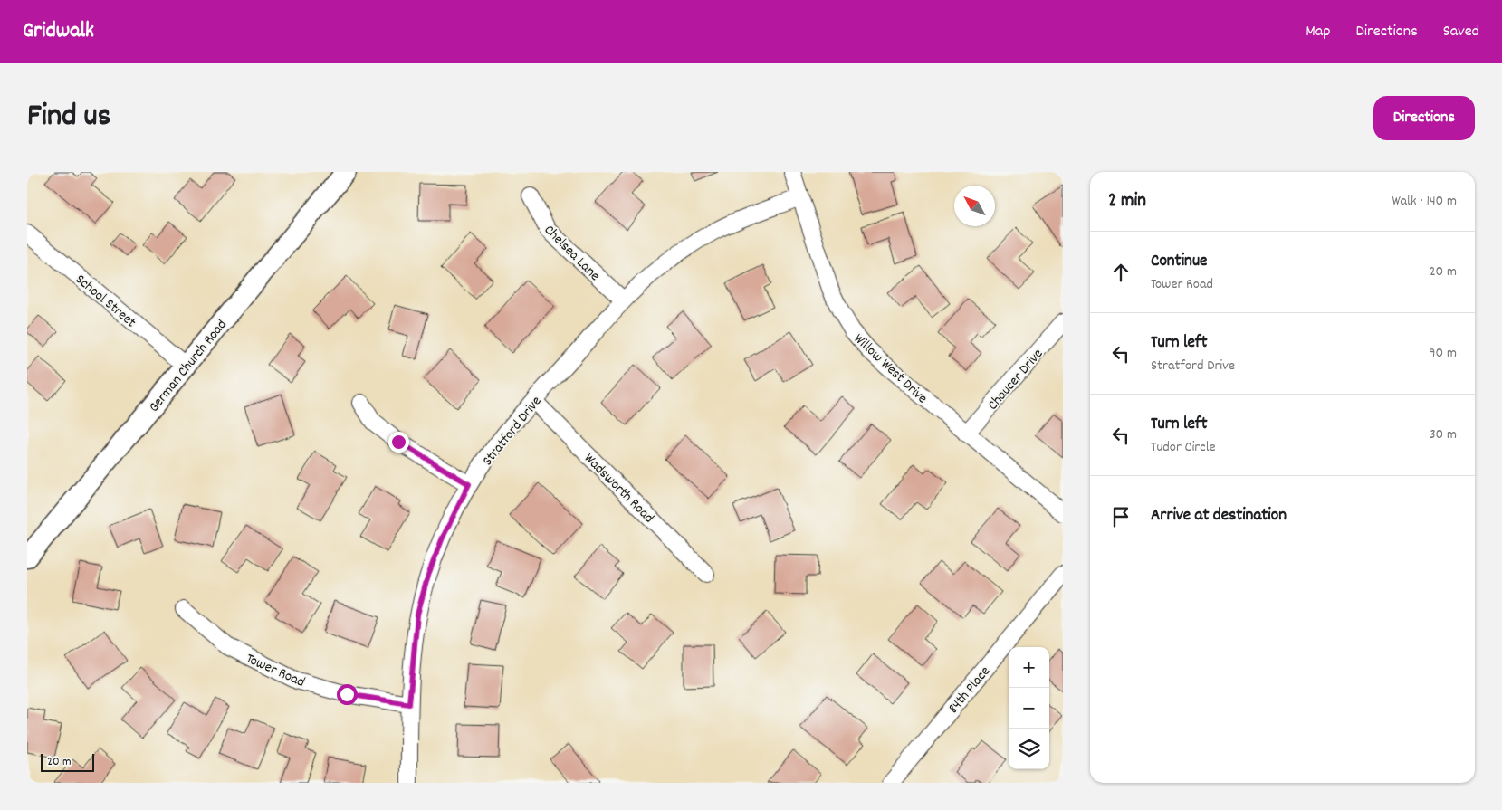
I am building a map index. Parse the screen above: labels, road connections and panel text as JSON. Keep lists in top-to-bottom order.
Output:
{
  "streets": {
    "street": [
      "Chelsea Lane",
      "School Street",
      "German Church Road",
      "Willow West Drive",
      "Chaucer Drive",
      "Stratford Drive",
      "Wadsworth Road",
      "Tower Road",
      "84th Place"
    ]
  },
  "crossings": [
    ["Chelsea Lane", "Stratford Drive"],
    ["School Street", "German Church Road"],
    ["Willow West Drive", "Chaucer Drive"],
    ["Willow West Drive", "Stratford Drive"],
    ["Stratford Drive", "Wadsworth Road"],
    ["Stratford Drive", "Tower Road"]
  ],
  "scale_bar": "20 m",
  "north": "top left",
  "page": {
    "header": "Gridwalk",
    "nav": ["Map", "Directions", "Saved"],
    "title": "Find us",
    "buttons": "Directions",
    "heading": ["2 min", "Walk · 140 m"],
    "list": [
      ["Continue", "Tower Road", "20 m"],
      ["Turn left", "Stratford Drive", "90 m"],
      ["Turn left", "Tudor Circle", "30 m"],
      "Arrive at destination"
    ],
    "map_buttons": ["+", "−"],
    "scale": "20 m"
  }
}
